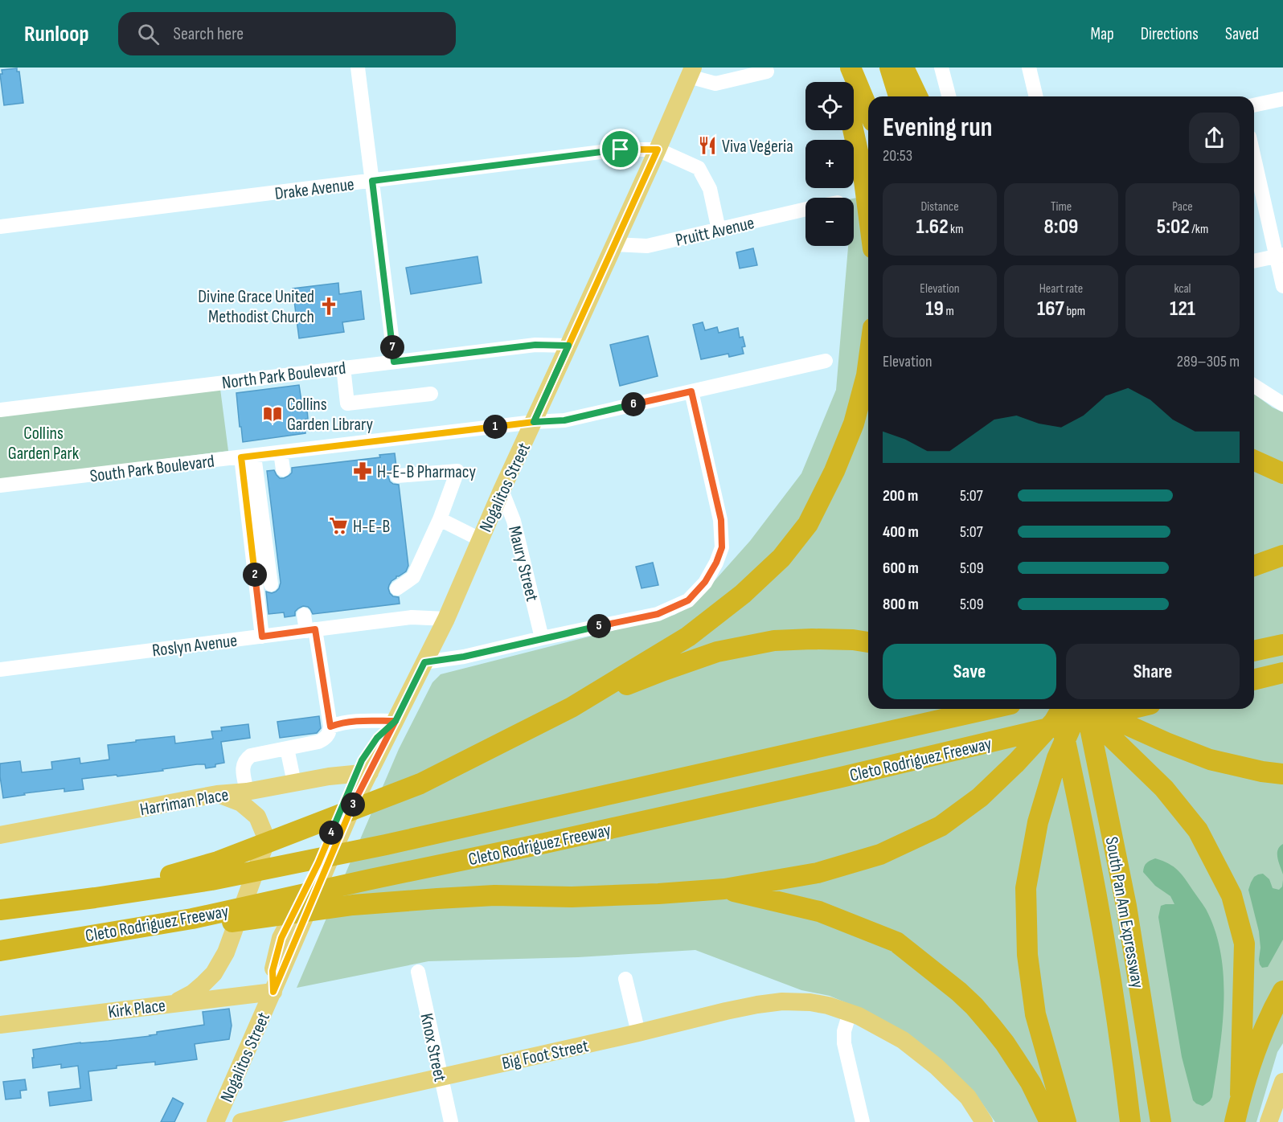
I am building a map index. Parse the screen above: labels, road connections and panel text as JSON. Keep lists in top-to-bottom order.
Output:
{
  "streets": {
    "highway": ["Cleto Rodriguez Freeway", "South Pan Am Expressway"],
    "main road": [
      "Nogalitos Street",
      "Harriman Place",
      "Kirk Place",
      "Big Foot Street"
    ],
    "street": [
      "Drake Avenue",
      "Pruitt Avenue",
      "North Park Boulevard",
      "South Park Boulevard",
      "Maury Street",
      "Roslyn Avenue",
      "Knox Street"
    ]
  },
  "crossings": [
    ["Drake Avenue", "Nogalitos Street"],
    ["Pruitt Avenue", "Nogalitos Street"],
    ["North Park Boulevard", "Nogalitos Street"],
    ["South Park Boulevard", "Nogalitos Street"],
    ["Nogalitos Street", "Maury Street"],
    ["Nogalitos Street", "Roslyn Avenue"],
    ["Nogalitos Street", "Harriman Place"],
    ["Nogalitos Street", "Kirk Place"],
    ["Knox Street", "Big Foot Street"]
  ],
  "parks": ["Collins Garden Park"],
  "places": {
    "restaurant": ["Viva Vegeria"],
    "church": ["Divine Grace United Methodist Church"],
    "library": ["Collins Garden Library"],
    "pharmacy": ["H-E-B Pharmacy"],
    "supermarket": ["H-E-B"]
  },
  "page": {
    "header": "Runloop",
    "search": "Search here",
    "nav": ["Map", "Directions", "Saved"],
    "map_buttons": ["+", "−"],
    "heading": ["Evening run", "20:53"],
    "stats": [
      ["Distance", "1.62 km"],
      ["Time", "8:09"],
      ["Pace", "5:02 /km"],
      ["Elevation", "19 m"],
      ["Heart rate", "167 bpm"],
      ["kcal", "121"]
    ],
    "pins": [
      "7",
      "6",
      "1",
      "2",
      "5",
      "3",
      "4"
    ],
    "chart": ["Elevation", "289–305 m"],
    "list": [
      {
        "name": "200 m",
        "note": "5:07"
      },
      {
        "name": "400 m",
        "note": "5:07"
      },
      {
        "name": "600 m",
        "note": "5:09"
      },
      {
        "name": "800 m",
        "note": "5:09"
      }
    ],
    "buttons": ["Save", "Share"]
  }
}
